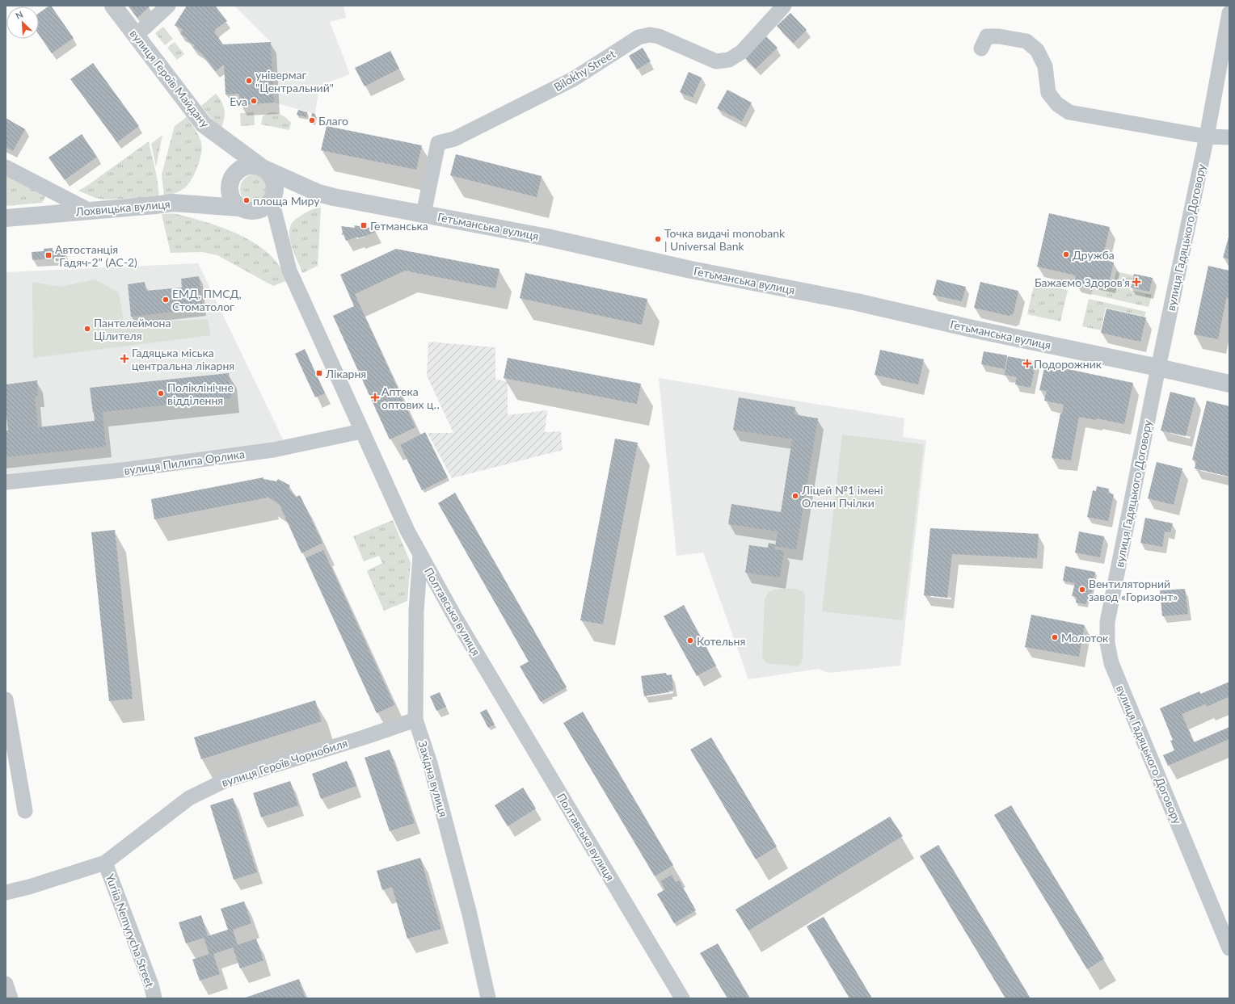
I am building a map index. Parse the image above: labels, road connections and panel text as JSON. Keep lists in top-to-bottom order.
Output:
{
  "streets": {
    "street": [
      "Bilokhy Street",
      "вулиця Героїв Майдану",
      "Лохвицька вулиця",
      "Гетьманська вулиця",
      "вулиця Гадяцького Договору",
      "вулиця Пилипа Орлика",
      "Полтавська вулиця",
      "вулиця Героїв Чорнобиля",
      "Західна вулиця",
      "Yuriia Nemyrycha Street"
    ]
  },
  "crossings": [
    ["Bilokhy Street", "Гетьманська вулиця"],
    ["вулиця Героїв Майдану", "Лохвицька вулиця"],
    ["вулиця Героїв Майдану", "Гетьманська вулиця"],
    ["вулиця Героїв Майдану", "Полтавська вулиця"],
    ["Лохвицька вулиця", "Гетьманська вулиця"],
    ["Лохвицька вулиця", "Полтавська вулиця"],
    ["Гетьманська вулиця", "вулиця Гадяцького Договору"],
    ["Гетьманська вулиця", "Полтавська вулиця"],
    ["вулиця Пилипа Орлика", "Полтавська вулиця"],
    ["Полтавська вулиця", "Західна вулиця"],
    ["вулиця Героїв Чорнобиля", "Західна вулиця"],
    ["вулиця Героїв Чорнобиля", "Yuriia Nemyrycha Street"]
  ],
  "places": {
    "other": [
      "універмаг \"Центральний\"",
      "Eva",
      "Благо",
      "площа Миру",
      "Точка видачі monobank | Universal Bank",
      "Дружба",
      "ЕМД, ПМСД, Стоматолог",
      "Пантелеймона Цілителя",
      "Поліклінічне відділення",
      "Ліцей №1 імені Олени Пчілки",
      "Вентиляторний завод «Горизонт»",
      "Молоток",
      "Котельня"
    ],
    "transit": ["Гетманська", "Автостанція \"Гадяч-2\" (АС-2)", "Лікарня"],
    "health": [
      "Бажаємо Здоров'я",
      "Гадяцька міська центральна лікарня",
      "Подорожник",
      "Аптека оптових ц‥"
    ]
  },
  "north": "top left"
}
